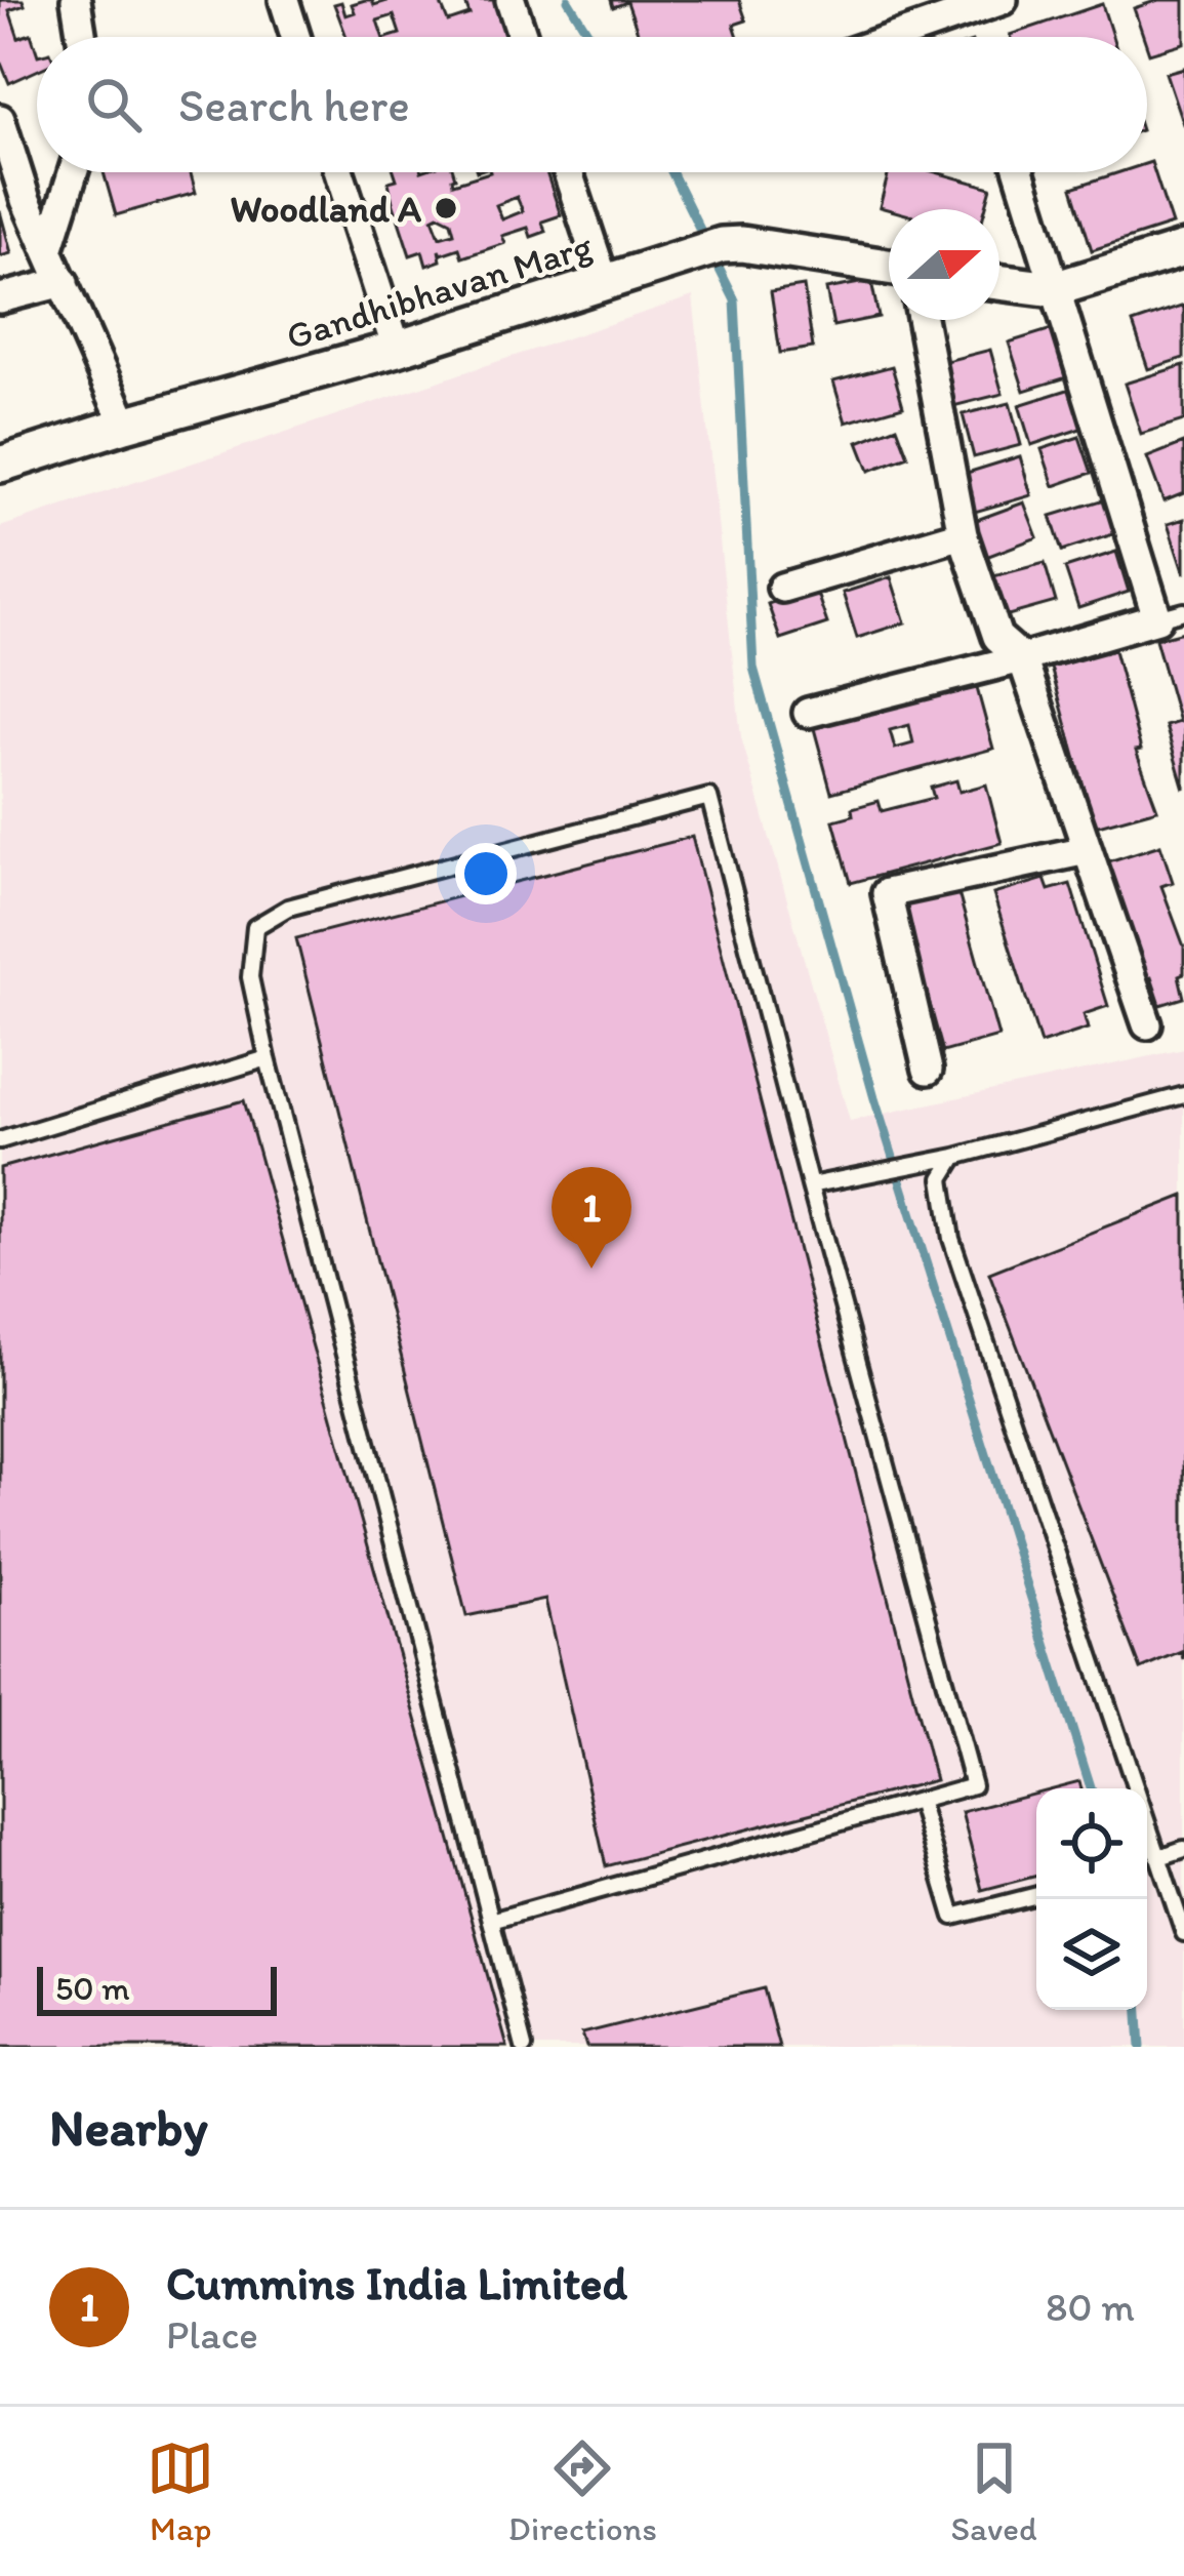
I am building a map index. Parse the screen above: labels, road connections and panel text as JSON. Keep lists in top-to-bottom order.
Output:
{
  "streets": {
    "street": ["Gandhibhavan Marg"]
  },
  "places": ["Woodland A"],
  "scale_bar": "50 m",
  "north": "right",
  "page": {
    "search": "Search here",
    "pins": "1",
    "scale": "50 m",
    "heading": "Nearby",
    "list": [
      {
        "mark": "1",
        "name": "Cummins India Limited",
        "note": "Place",
        "value": "80 m"
      }
    ],
    "nav": ["Map", "Directions", "Saved"]
  }
}
